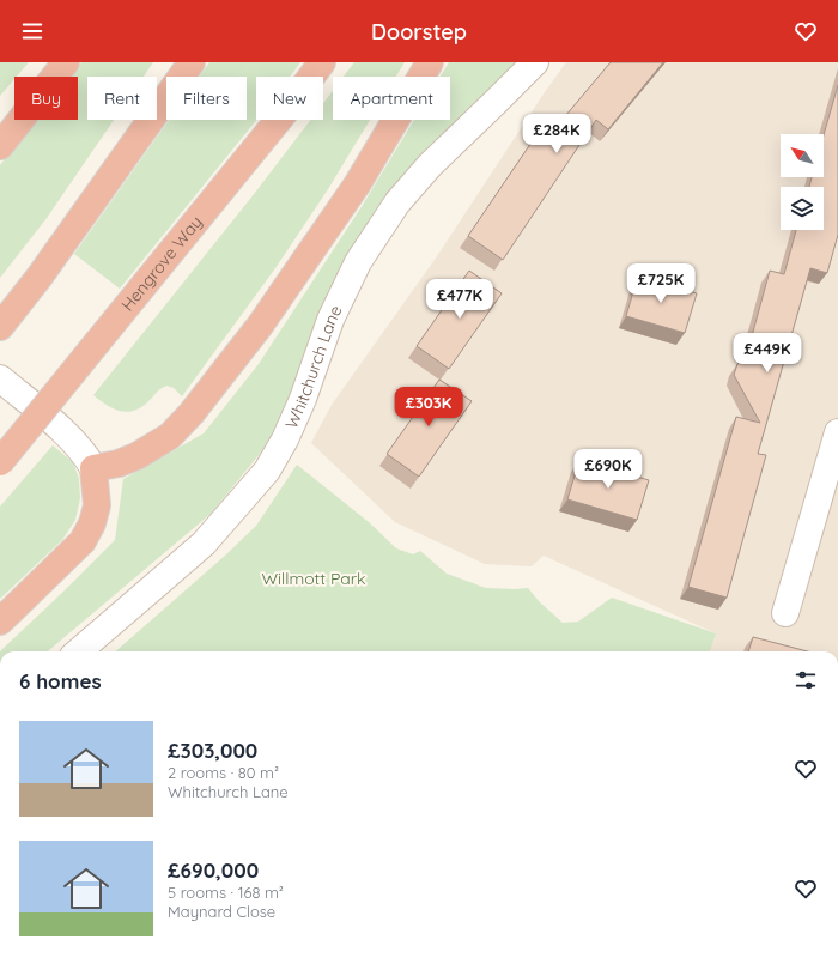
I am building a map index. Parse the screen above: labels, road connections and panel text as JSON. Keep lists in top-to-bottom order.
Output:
{
  "streets": {
    "highway": ["Hengrove Way"],
    "street": ["Whitchurch Lane"]
  },
  "parks": ["Willmott Park"],
  "north": "top left",
  "page": {
    "header": "Doorstep",
    "chip": [
      "Buy",
      "Rent",
      "Filters",
      "New",
      "Apartment"
    ],
    "price": [
      "£284K",
      "£725K",
      "£477K",
      "£449K",
      "£303K",
      "£690K"
    ],
    "heading": "6 homes",
    "list": [
      {
        "name": "£303,000",
        "note": "2 rooms · 80 m² · Whitchurch Lane"
      },
      {
        "name": "£690,000",
        "note": "5 rooms · 168 m² · Maynard Close"
      }
    ]
  }
}
